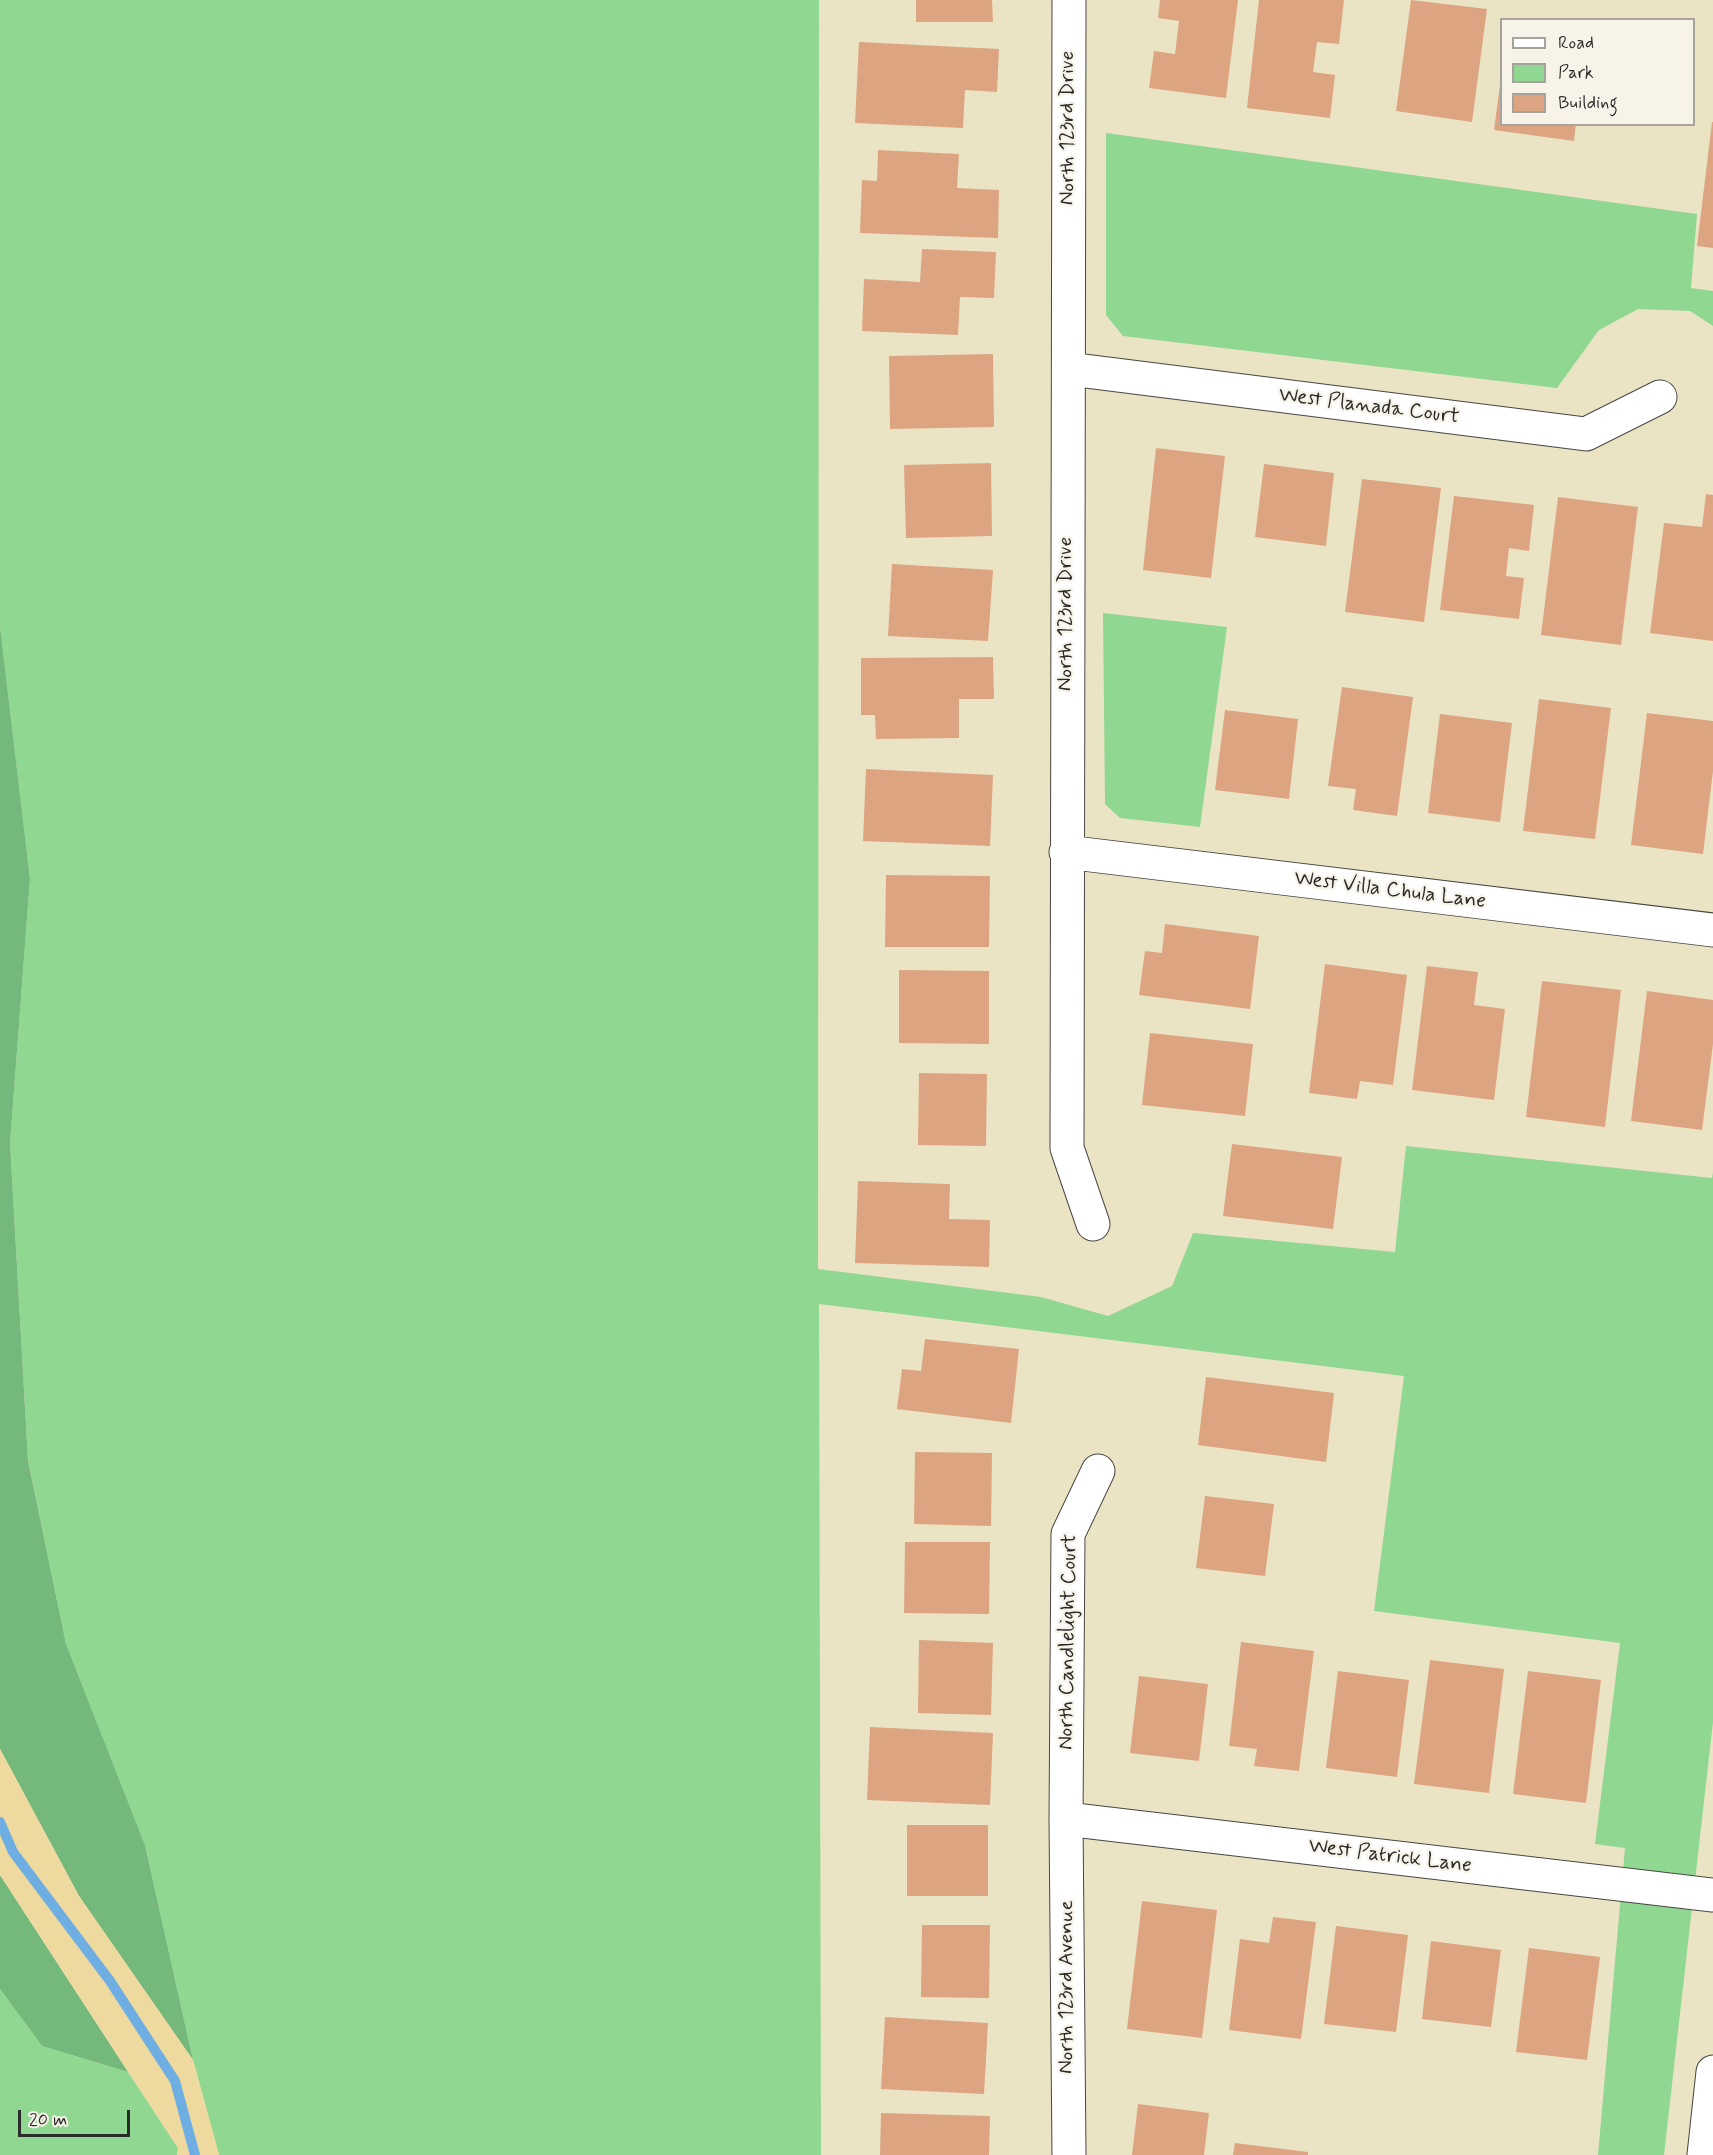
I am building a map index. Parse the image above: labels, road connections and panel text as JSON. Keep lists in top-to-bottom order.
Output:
{
  "streets": {
    "street": [
      "North 123rd Drive",
      "West Planada Court",
      "West Villa Chula Lane",
      "North Candlelight Court",
      "West Patrick Lane",
      "North 123rd Avenue"
    ]
  },
  "crossings": [
    ["North 123rd Drive", "West Planada Court"],
    ["North 123rd Drive", "West Villa Chula Lane"],
    ["North Candlelight Court", "West Patrick Lane"],
    ["North Candlelight Court", "North 123rd Avenue"],
    ["West Patrick Lane", "North 123rd Avenue"]
  ],
  "legend": ["Road", "Park", "Building"],
  "scale_bar": "20 m"
}
